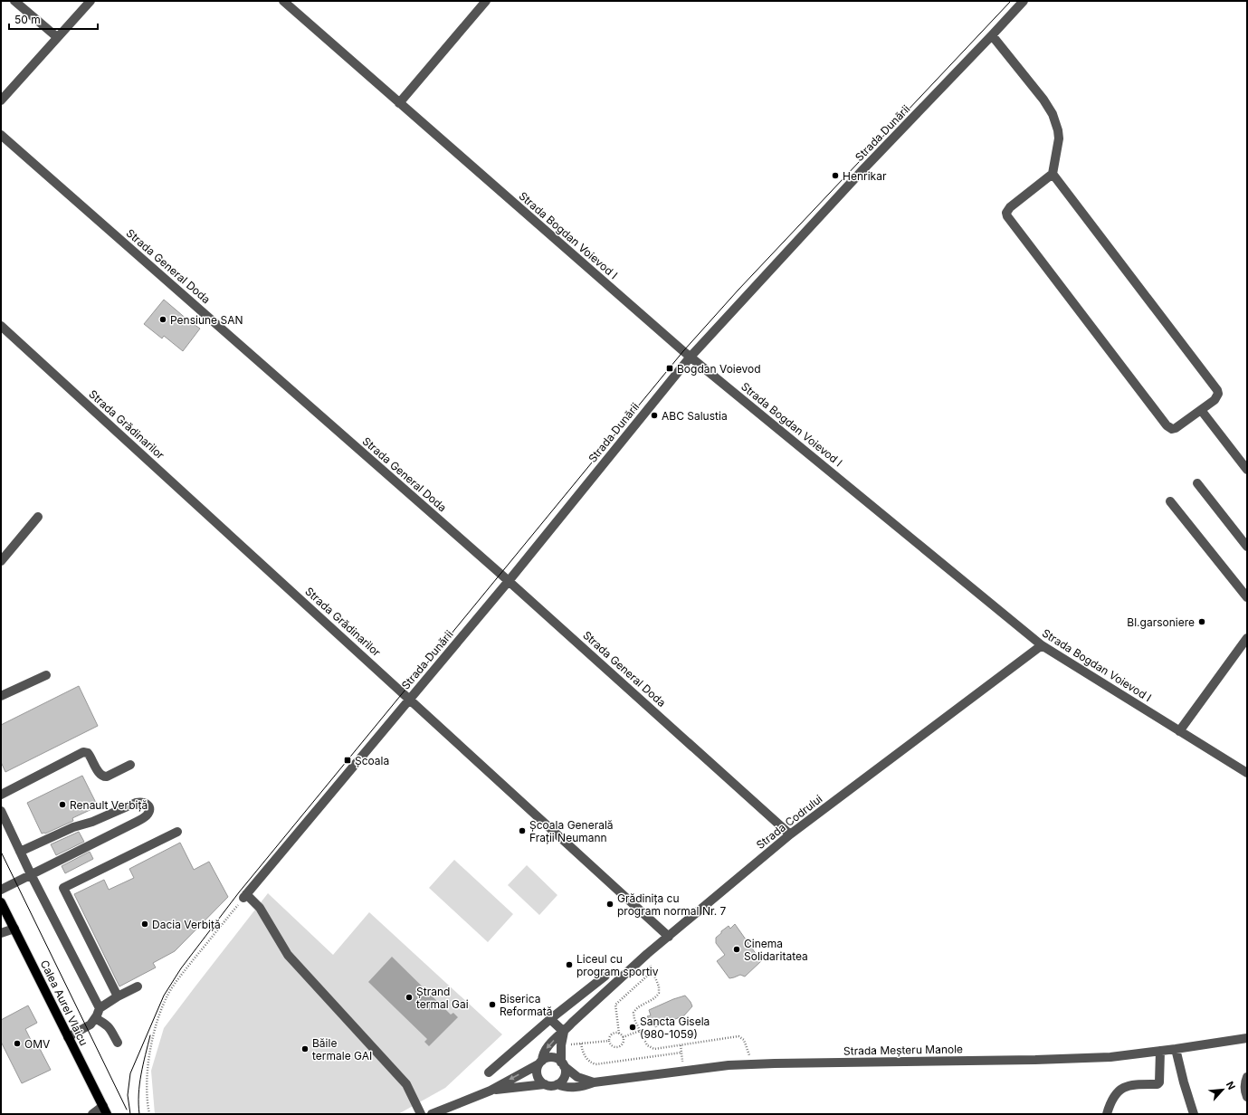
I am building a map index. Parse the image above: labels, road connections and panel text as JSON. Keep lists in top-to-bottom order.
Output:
{
  "streets": {
    "main road": ["Calea Aurel Vlaicu"],
    "street": [
      "Strada Dunării",
      "Strada Bogdan Voievod I",
      "Strada General Doda",
      "Strada Grădinarilor",
      "Strada Codrului",
      "Strada Meșteru Manole"
    ]
  },
  "crossings": [
    ["Strada Dunării", "Strada Bogdan Voievod I"],
    ["Strada Dunării", "Strada General Doda"],
    ["Strada Dunării", "Strada Grădinarilor"],
    ["Strada Bogdan Voievod I", "Strada Codrului"],
    ["Strada General Doda", "Strada Codrului"],
    ["Strada Grădinarilor", "Strada Codrului"],
    ["Strada Codrului", "Strada Meșteru Manole"]
  ],
  "places": {
    "other": [
      "Henrikar",
      "Pensiune SAN",
      "ABC Salustia",
      "Bl.garsoniere",
      "Renault Verbiță",
      "Școala Generală Frații Neumann",
      "Grădinița cu program normal Nr. 7",
      "Dacia Verbiță",
      "Cinema Solidaritatea",
      "Liceul cu program sportiv",
      "Ștrand termal Gai",
      "Biserica Reformată",
      "Sancta Gisela (980-1059)",
      "OMV",
      "Băile termale GAI"
    ],
    "transit": ["Bogdan Voievod", "Școala"]
  },
  "scale_bar": "50 m",
  "north": "top right"
}
